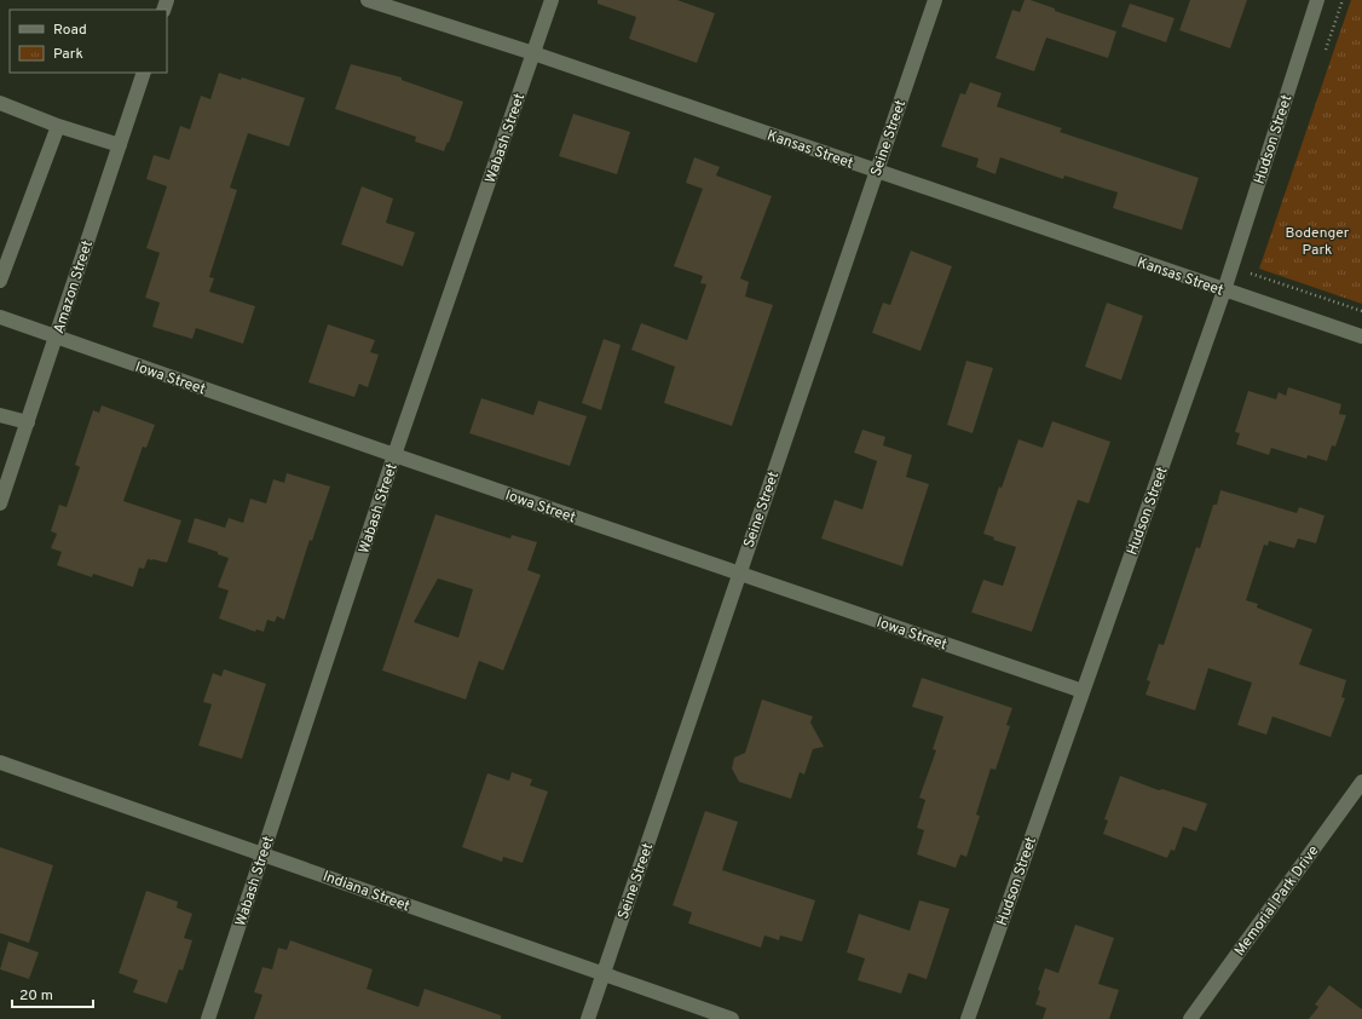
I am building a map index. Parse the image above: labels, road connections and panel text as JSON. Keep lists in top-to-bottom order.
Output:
{
  "streets": {
    "street": [
      "Wabash Street",
      "Seine Street",
      "Hudson Street",
      "Kansas Street",
      "Amazon Street",
      "Iowa Street",
      "Indiana Street",
      "Memorial Park Drive"
    ]
  },
  "crossings": [
    ["Wabash Street", "Kansas Street"],
    ["Wabash Street", "Iowa Street"],
    ["Wabash Street", "Indiana Street"],
    ["Seine Street", "Kansas Street"],
    ["Seine Street", "Iowa Street"],
    ["Seine Street", "Indiana Street"],
    ["Hudson Street", "Kansas Street"],
    ["Hudson Street", "Iowa Street"],
    ["Amazon Street", "Iowa Street"]
  ],
  "parks": ["Bodenger Park"],
  "legend": ["Road", "Park"],
  "scale_bar": "20 m"
}
